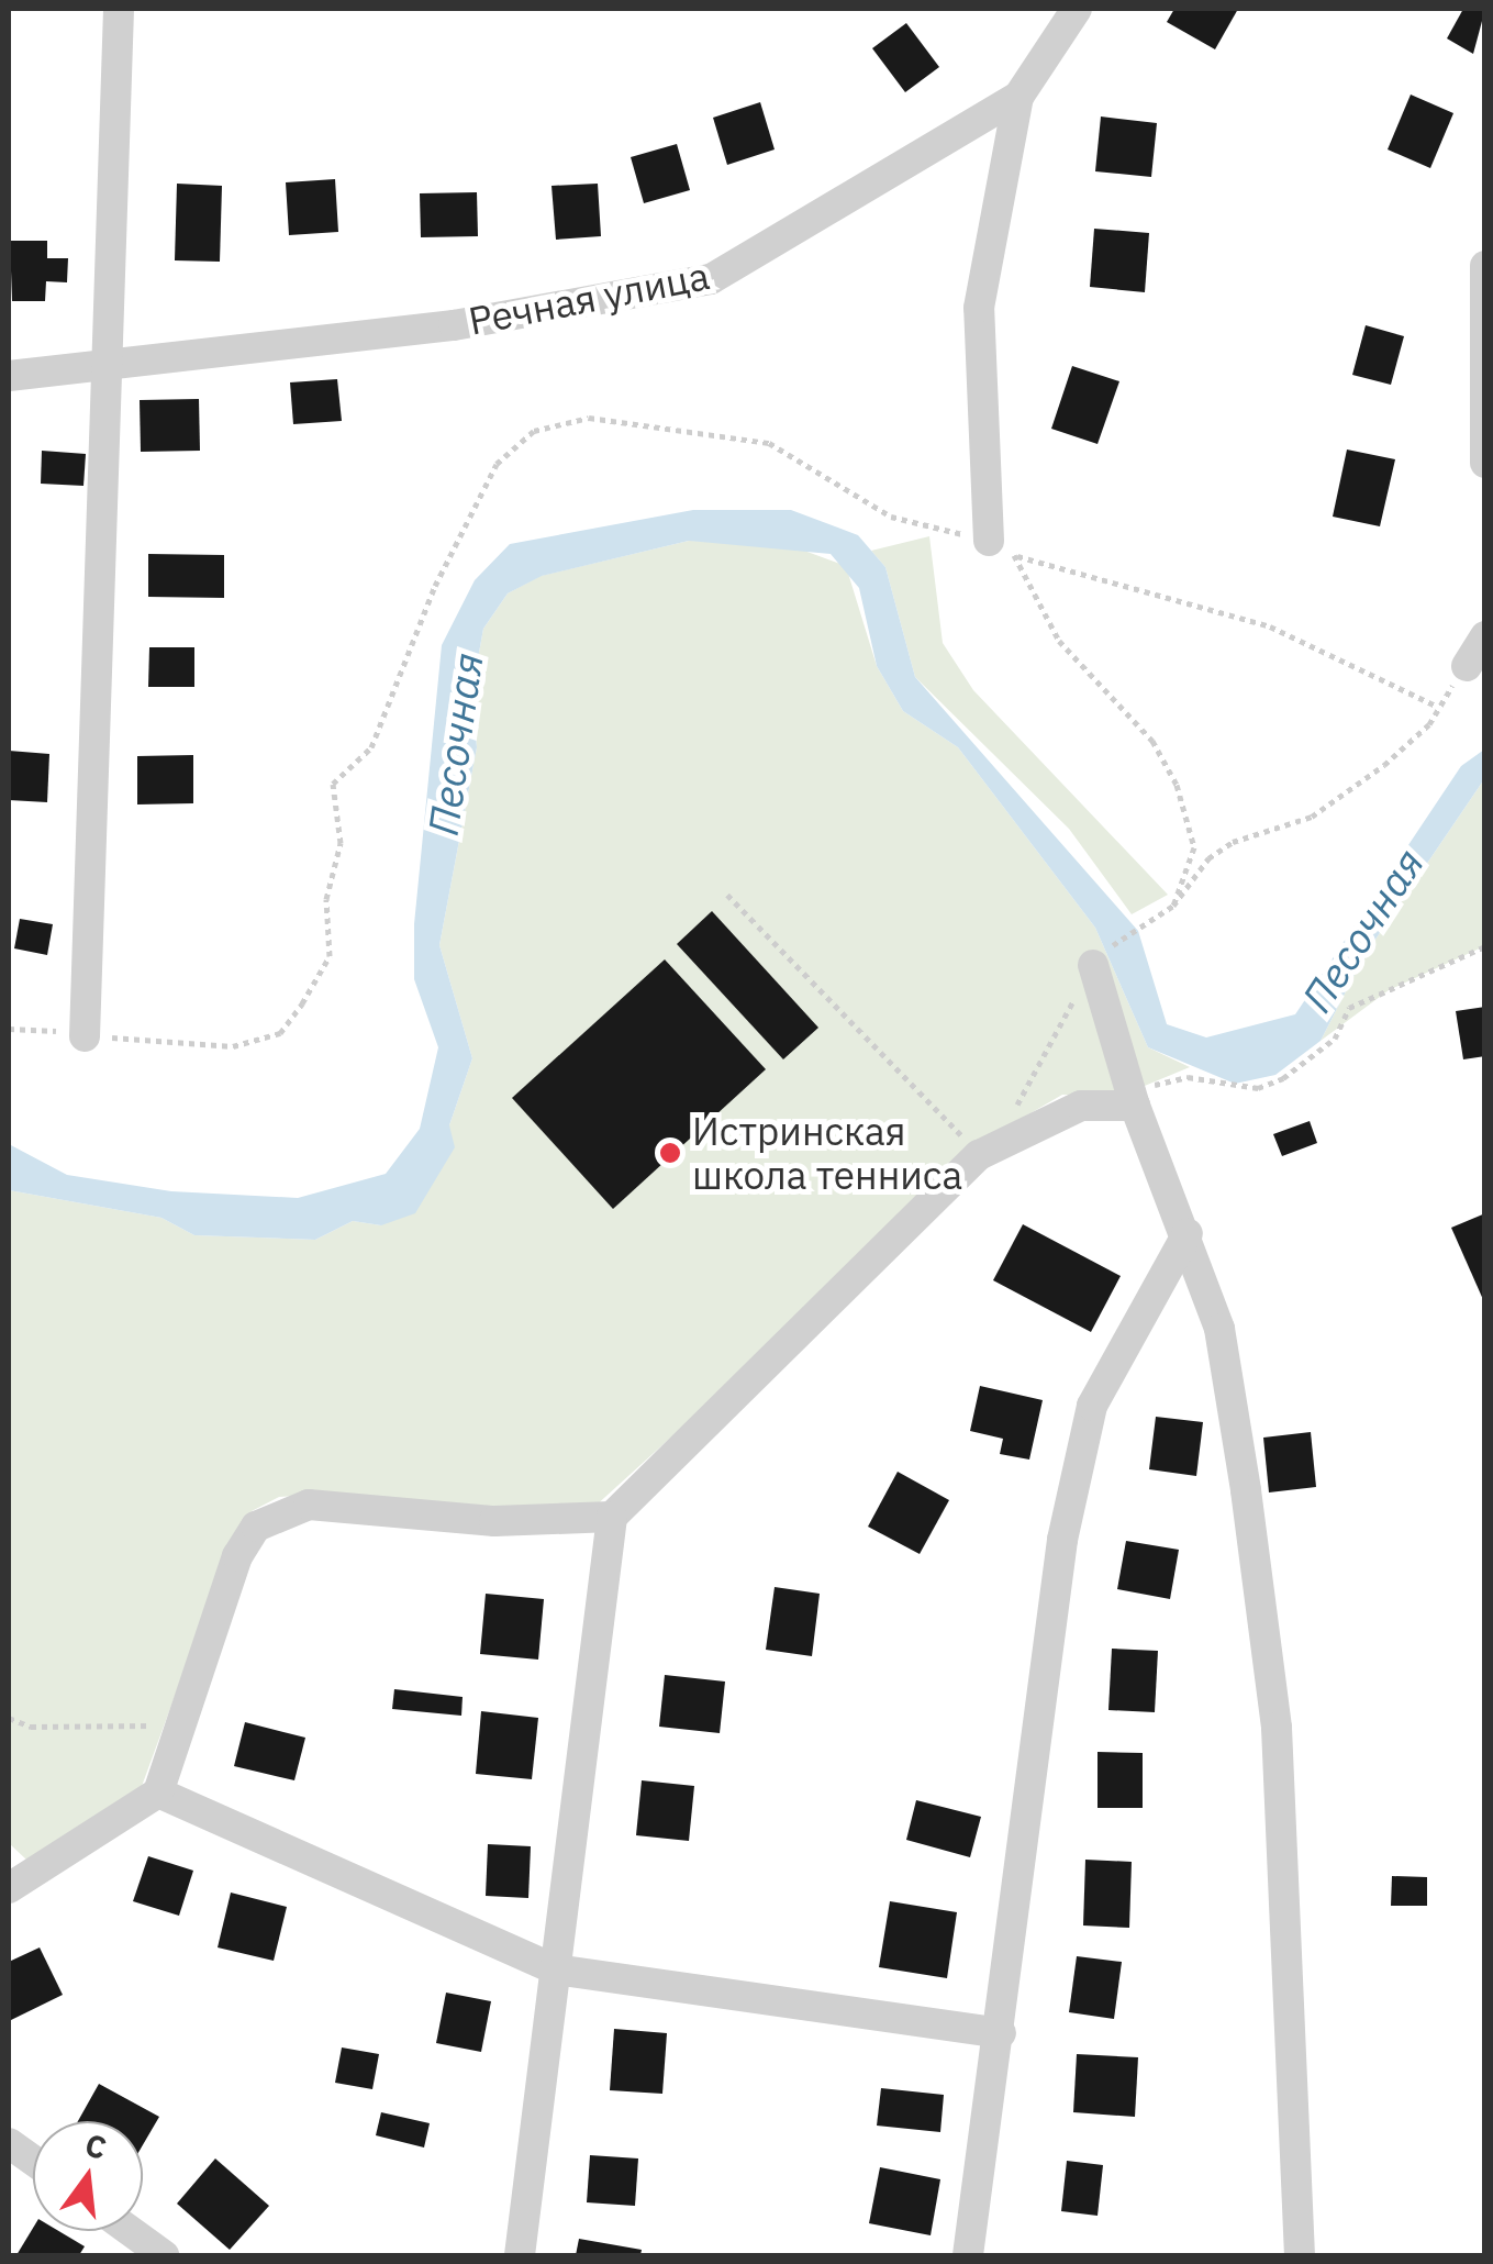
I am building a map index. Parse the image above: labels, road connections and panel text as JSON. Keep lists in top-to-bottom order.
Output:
{
  "streets": {
    "street": ["Речная улица"]
  },
  "water": ["Песочная"],
  "places": ["Истринская школа тенниса"],
  "north": "top"
}
